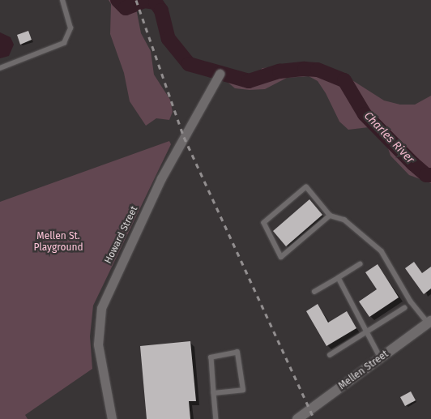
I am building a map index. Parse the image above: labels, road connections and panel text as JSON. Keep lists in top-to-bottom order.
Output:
{
  "streets": {
    "street": ["Howard Street", "Mellen Street"]
  },
  "water": ["Charles River"],
  "parks": ["Mellen St. Playground"]
}
